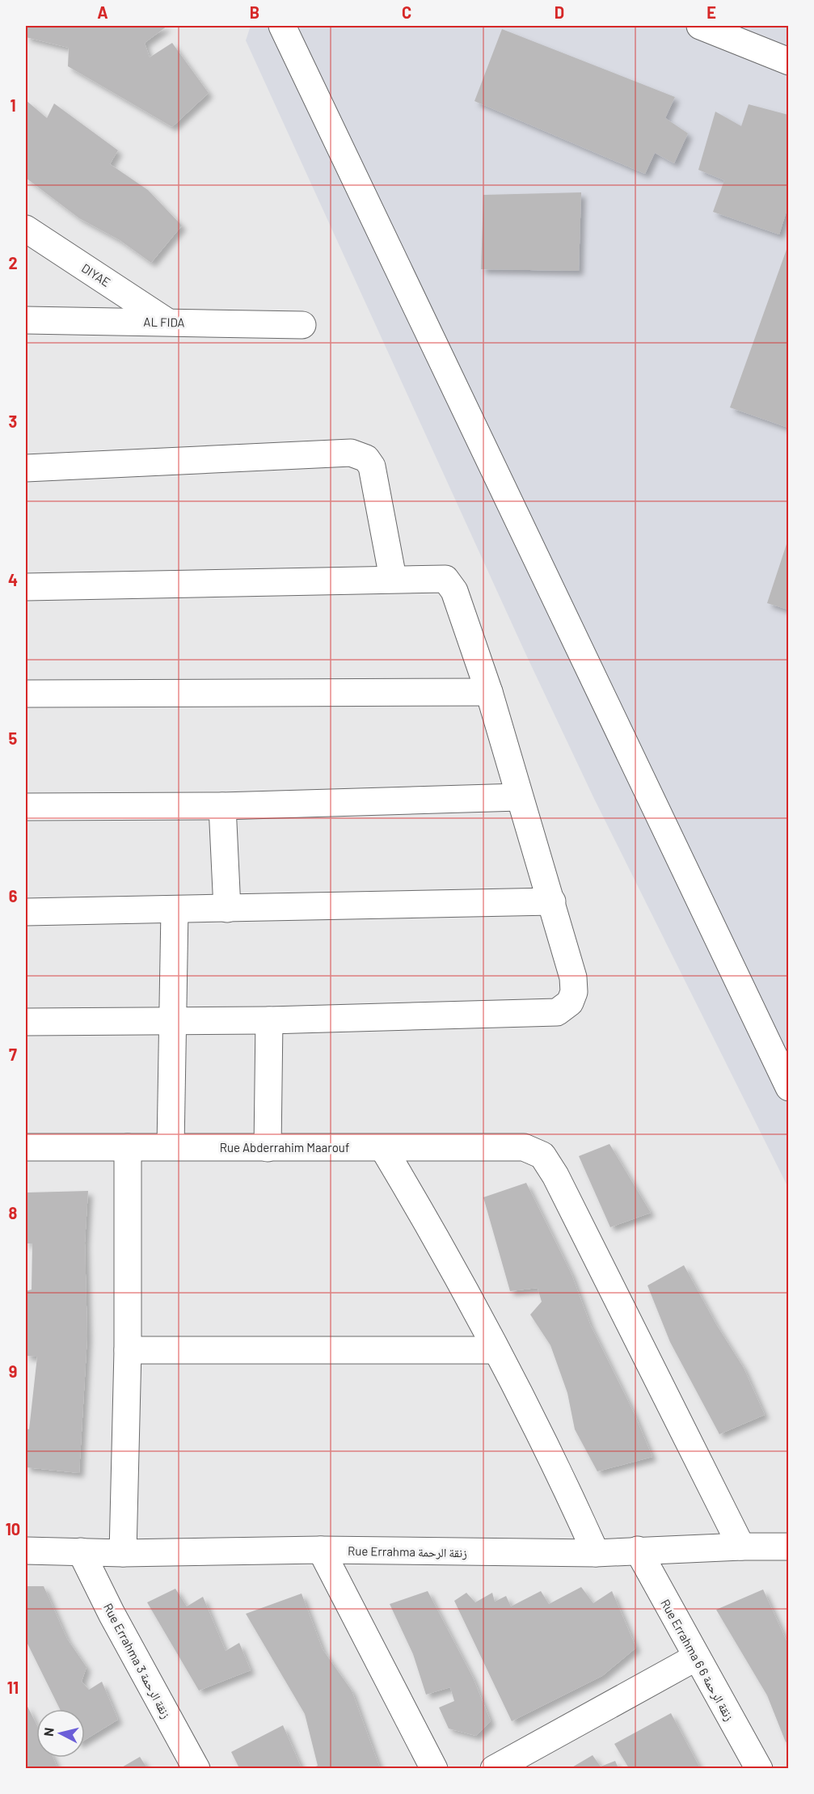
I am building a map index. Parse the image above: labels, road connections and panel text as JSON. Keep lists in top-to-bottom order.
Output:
{
  "streets": {
    "street": [
      "DIYAE",
      "AL FIDA",
      "Rue Abderrahim Maarouf",
      "Rue Errahma زنقة الرحمة",
      "Rue Errahma 6 6 زنقة الرحمة",
      "Rue Errahma 3 زنقة الرحمة"
    ]
  },
  "crossings": [
    ["DIYAE", "AL FIDA"],
    ["Rue Abderrahim Maarouf", "Rue Errahma زنقة الرحمة"],
    ["Rue Errahma زنقة الرحمة", "Rue Errahma 6 6 زنقة الرحمة"],
    ["Rue Errahma زنقة الرحمة", "Rue Errahma 3 زنقة الرحمة"]
  ],
  "north": "left",
  "grid": {
    "columns": [
      "A",
      "B",
      "C",
      "D",
      "E"
    ],
    "rows": [
      "1",
      "2",
      "3",
      "4",
      "5",
      "6",
      "7",
      "8",
      "9",
      "10",
      "11"
    ]
  }
}
